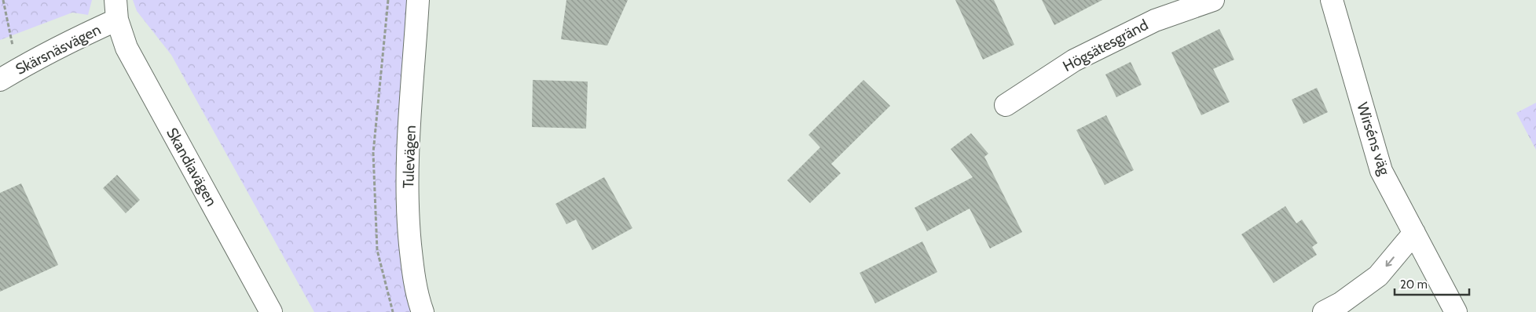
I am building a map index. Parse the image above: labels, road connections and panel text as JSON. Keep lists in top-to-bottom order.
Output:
{
  "streets": {
    "street": [
      "Högsätesgränd",
      "Skärsnäsvägen",
      "Wirséns väg",
      "Tulevägen",
      "Skandiavägen"
    ]
  },
  "crossings": [
    ["Skärsnäsvägen", "Skandiavägen"]
  ],
  "scale_bar": "20 m"
}
